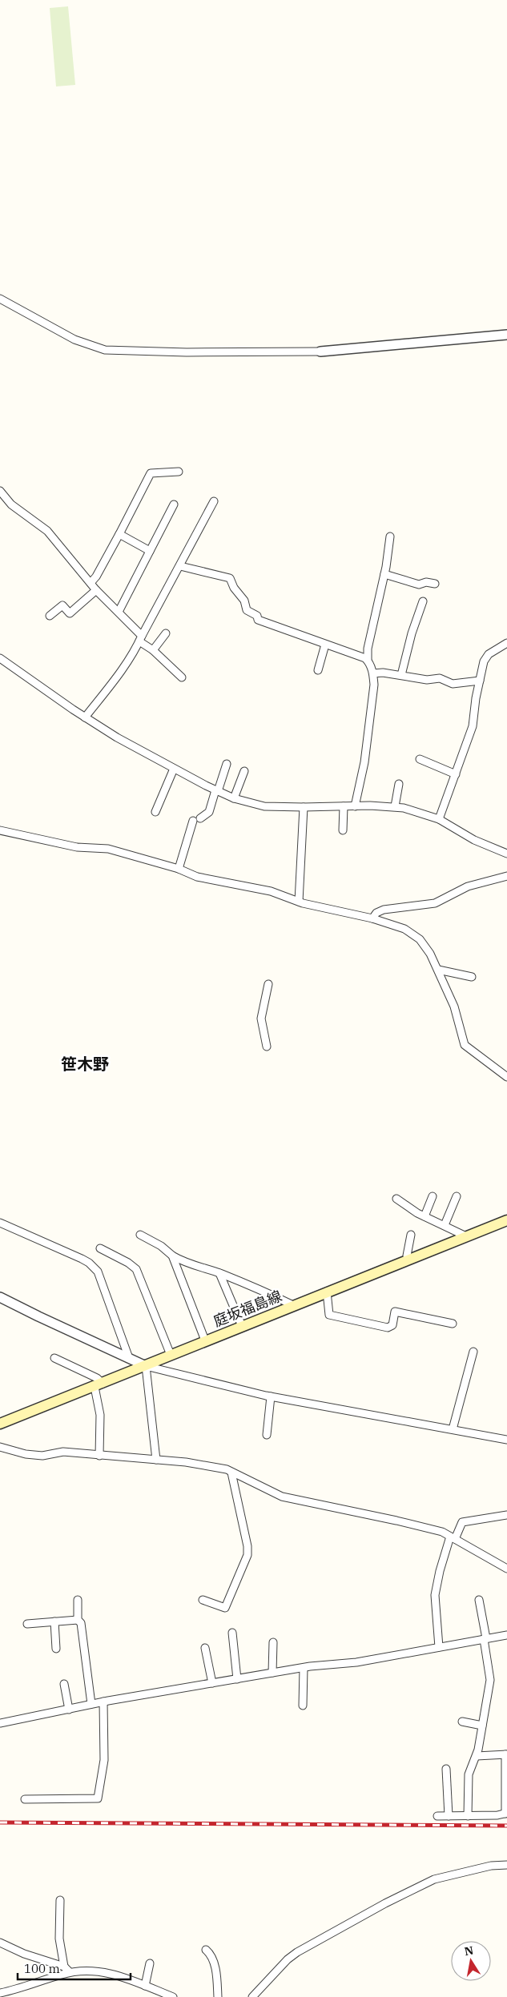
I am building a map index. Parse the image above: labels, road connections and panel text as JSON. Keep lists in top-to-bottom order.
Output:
{
  "streets": {
    "main road": ["庭坂福島線"]
  },
  "districts": ["笹木野"],
  "scale_bar": "100 m",
  "north": "top"
}
